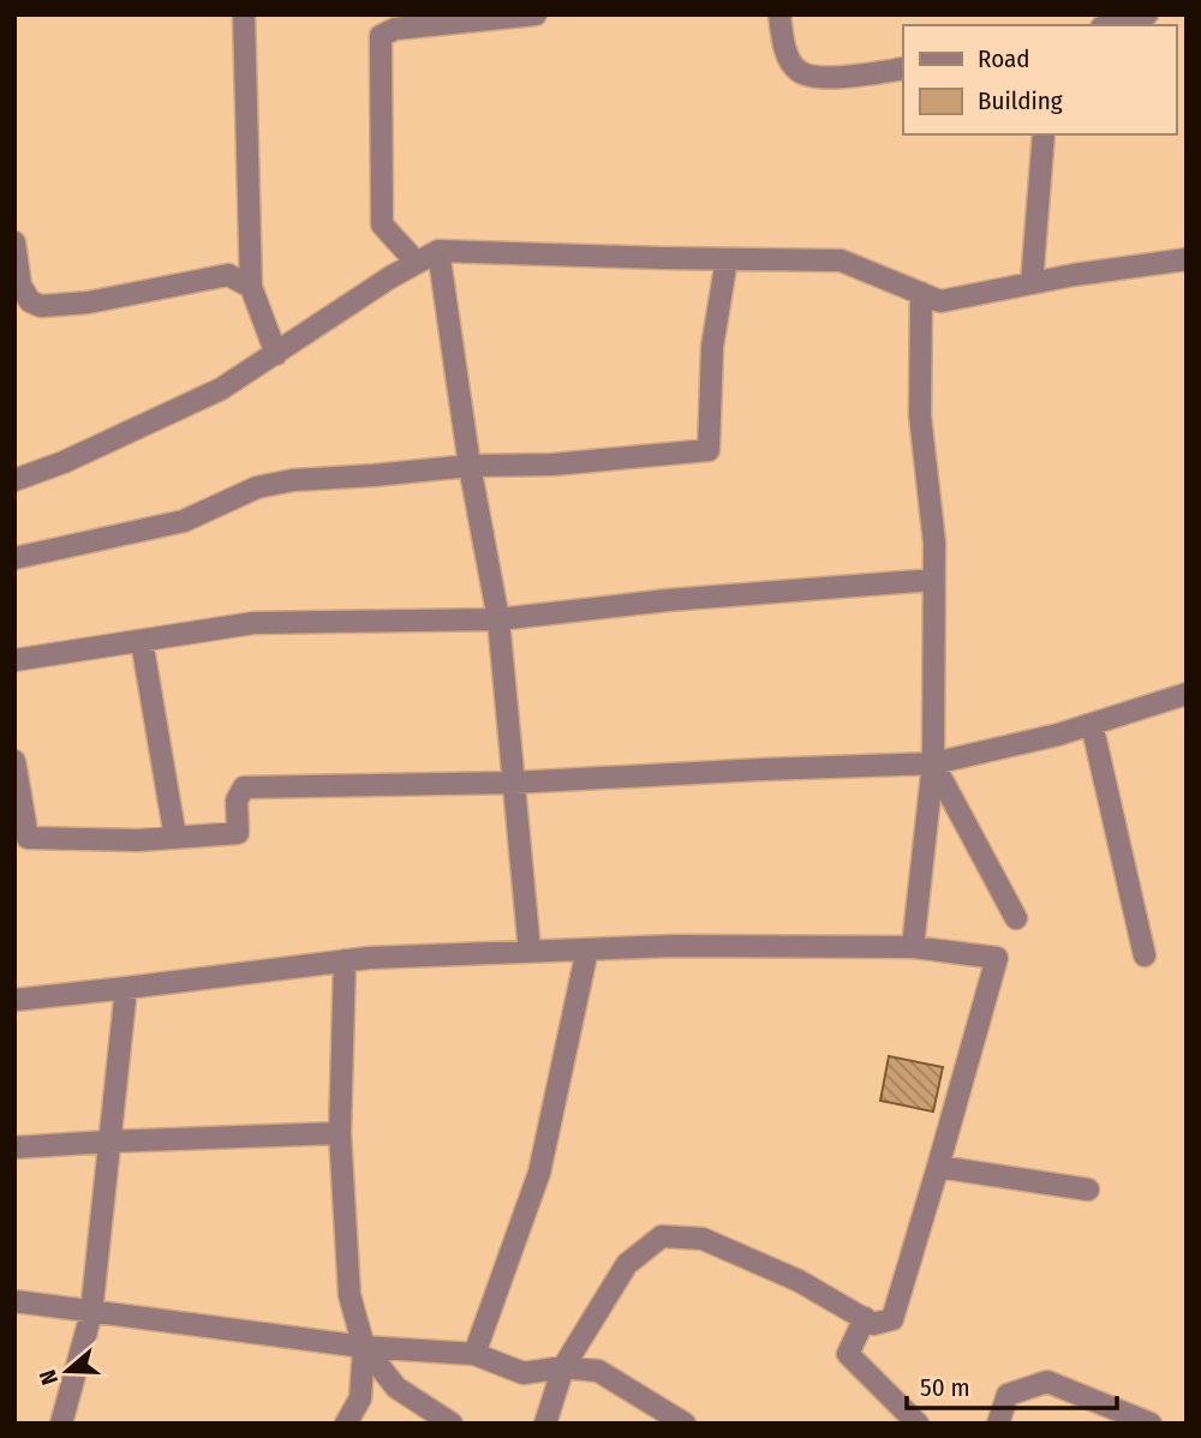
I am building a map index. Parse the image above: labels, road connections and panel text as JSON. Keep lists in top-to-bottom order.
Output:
{
  "legend": ["Road", "Building"],
  "scale_bar": "50 m",
  "north": "left"
}
